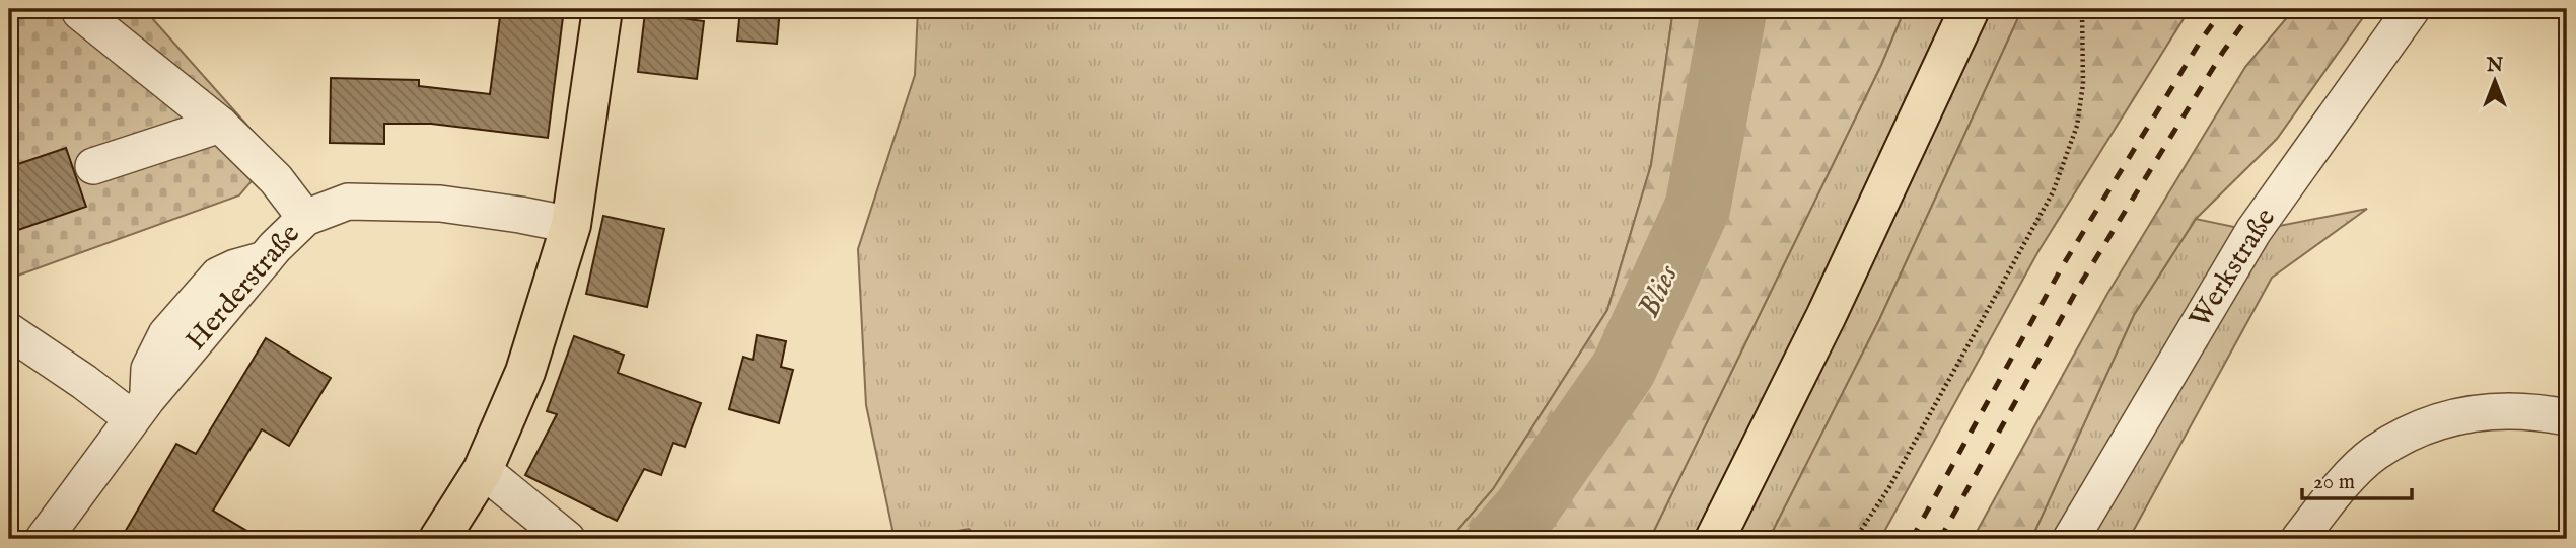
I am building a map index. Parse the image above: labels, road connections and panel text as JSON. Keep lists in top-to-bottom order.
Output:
{
  "streets": {
    "street": ["Werkstraße", "Herderstraße"]
  },
  "water": ["Blies"],
  "scale_bar": "20 m",
  "north": "top"
}
